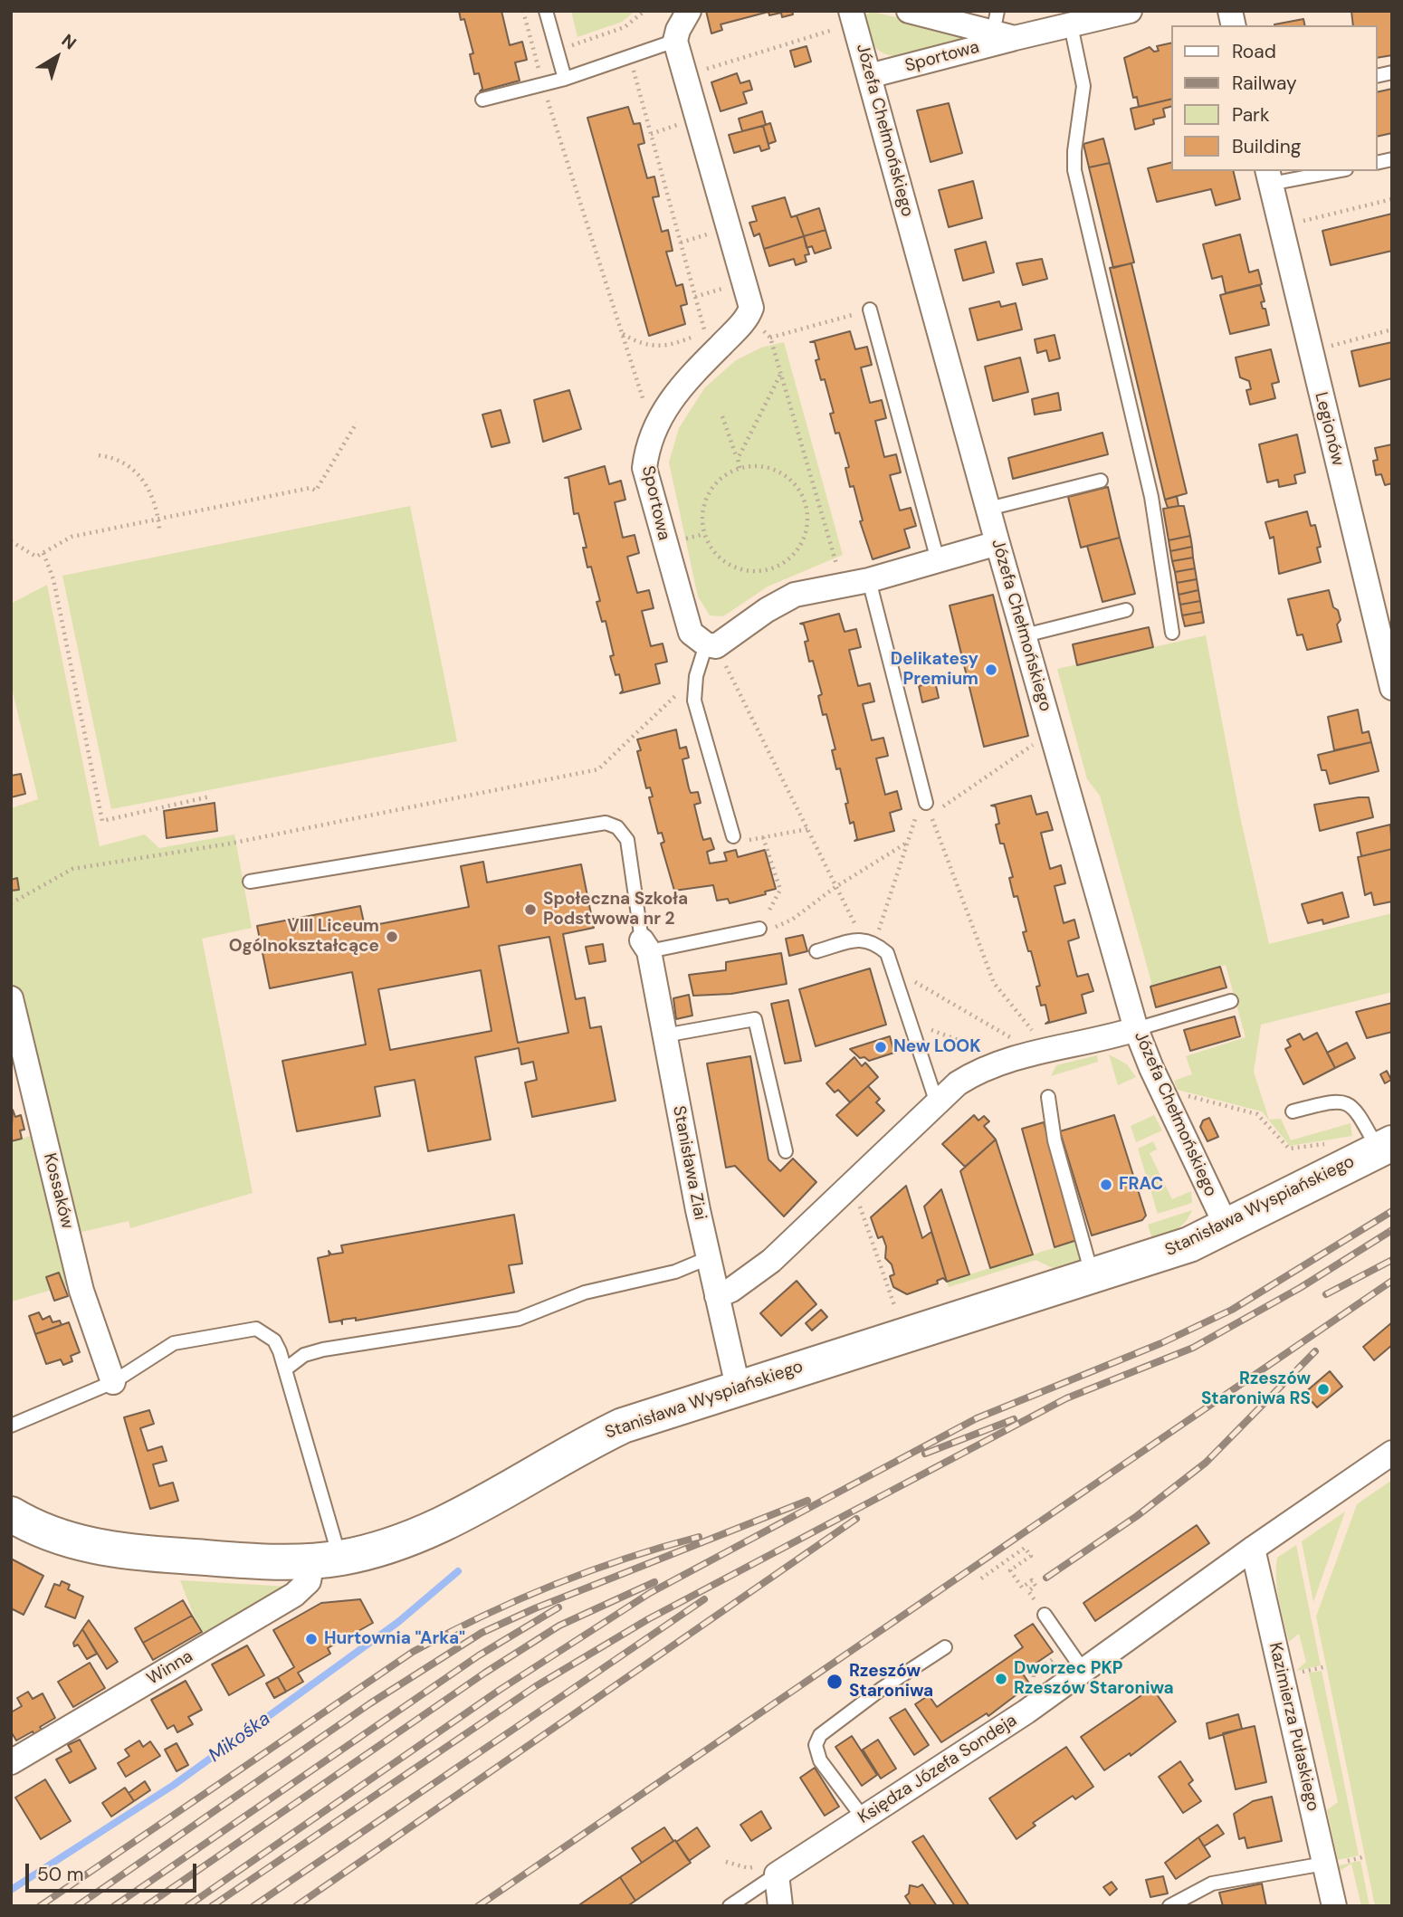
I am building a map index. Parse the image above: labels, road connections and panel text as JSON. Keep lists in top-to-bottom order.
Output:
{
  "streets": {
    "street": [
      "Sportowa",
      "Józefa Chełmońskiego",
      "Legionów",
      "Stanisława Ziai",
      "Kossaków",
      "Stanisława Wyspiańskiego",
      "Winna",
      "Kazimierza Pułaskiego",
      "Księdza Józefa Sondeja"
    ]
  },
  "crossings": [
    ["Sportowa", "Józefa Chełmońskiego"],
    ["Józefa Chełmońskiego", "Stanisława Wyspiańskiego"],
    ["Stanisława Ziai", "Stanisława Wyspiańskiego"],
    ["Stanisława Wyspiańskiego", "Winna"],
    ["Kazimierza Pułaskiego", "Księdza Józefa Sondeja"]
  ],
  "water": ["Mikośka"],
  "places": [
    "Delikatesy Premium",
    "Społeczna Szkoła Podstwowa nr 2",
    "VIII Liceum Ogólnokształcące",
    "New LOOK",
    "FRAC",
    "Rzeszów Staroniwa RS",
    "Hurtownia \"Arka\"",
    "Dworzec PKP Rzeszów Staroniwa",
    "Rzeszów Staroniwa"
  ],
  "legend": [
    "Road",
    "Railway",
    "Park",
    "Building"
  ],
  "scale_bar": "50 m",
  "north": "top right"
}
